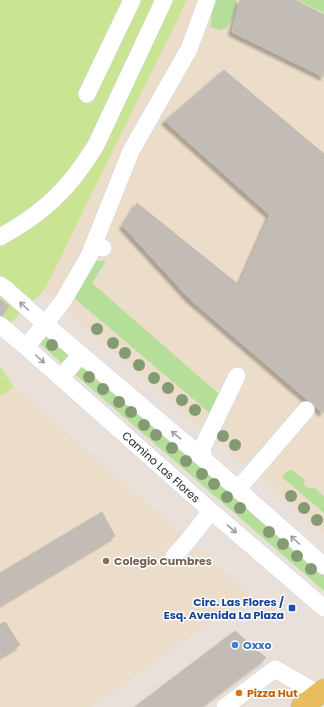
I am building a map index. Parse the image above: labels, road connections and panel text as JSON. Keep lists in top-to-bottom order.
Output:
{
  "streets": {
    "street": ["Camino Las Flores"]
  },
  "places": {
    "other": ["Colegio Cumbres", "Oxxo", "Pizza Hut"],
    "transit": ["Circ. Las Flores / Esq. Avenida La Plaza"]
  }
}
